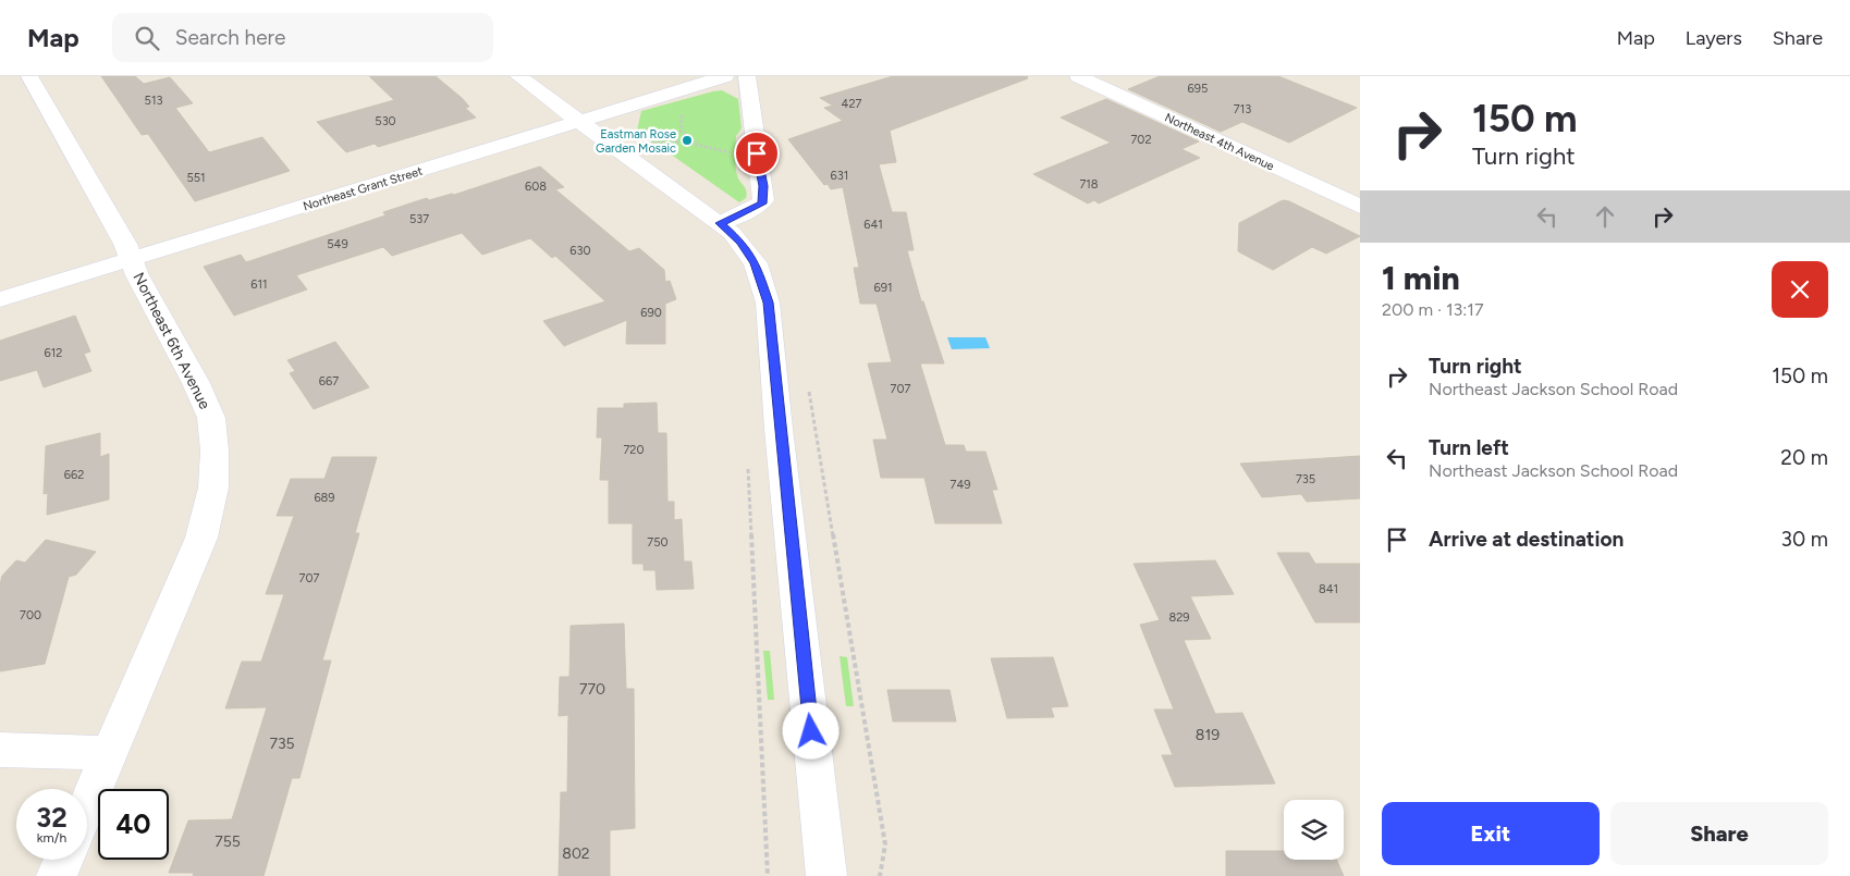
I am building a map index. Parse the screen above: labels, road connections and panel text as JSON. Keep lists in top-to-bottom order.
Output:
{
  "streets": {
    "street": ["Northeast 4th Avenue", "Northeast Grant Street", "Northeast 6th Avenue"]
  },
  "crossings": [
    ["Northeast Grant Street", "Northeast 6th Avenue"]
  ],
  "places": ["Eastman Rose Garden Mosaic"],
  "house_numbers": [
    "695",
    "513",
    "427",
    "713",
    "530",
    "702",
    "631",
    "551",
    "718",
    "608",
    "537",
    "641",
    "549",
    "630",
    "611",
    "691",
    "690",
    "612",
    "667",
    "707",
    "720",
    "662",
    "735",
    "749",
    "689",
    "750",
    "707",
    "841",
    "700",
    "829",
    "770",
    "819",
    "735",
    "755",
    "802"
  ],
  "page": {
    "header": "Map",
    "search": "Search here",
    "nav": ["Map", "Layers", "Share"],
    "turn": ["150 m", "Turn right"],
    "heading": ["1 min", "200 m · 13:17"],
    "list": [
      {
        "name": "Turn right",
        "note": "Northeast Jackson School Road",
        "value": "150 m"
      },
      {
        "name": "Turn left",
        "note": "Northeast Jackson School Road",
        "value": "20 m"
      },
      {
        "name": "Arrive at destination",
        "value": "30 m"
      }
    ],
    "speed": "32 km/h",
    "limit": "40",
    "buttons": ["Exit", "Share"]
  }
}
